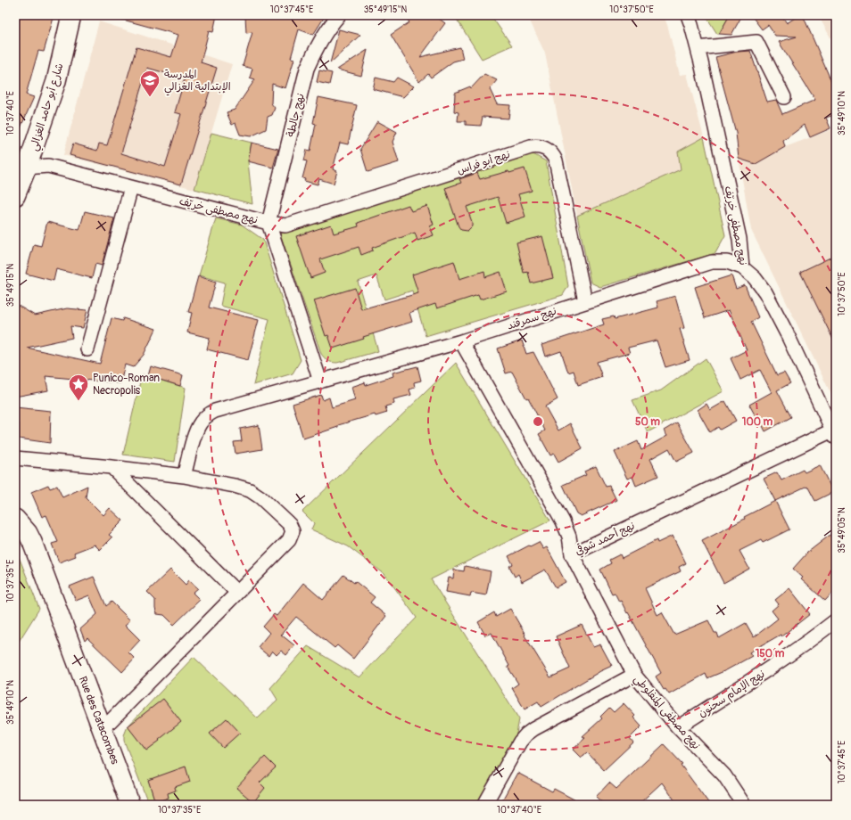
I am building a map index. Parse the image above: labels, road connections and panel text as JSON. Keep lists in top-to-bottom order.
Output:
{
  "streets": {
    "main road": ["شارع أبو حامد الغزالي", "Rue des Catacombes"],
    "street": [
      "نهج جالطة",
      "نهج أبو فراس",
      "نهج مصطفى خريّف",
      "نهج سمرقند",
      "نهج أحمد شوقي",
      "نهج الإمام سحنون",
      "نهج مصطفى المنفلوطي"
    ]
  },
  "crossings": [
    ["شارع أبو حامد الغزالي", "نهج مصطفى خريّف"],
    ["نهج جالطة", "نهج أبو فراس"],
    ["نهج جالطة", "نهج مصطفى خريّف"],
    ["نهج أبو فراس", "نهج مصطفى خريّف"],
    ["نهج أبو فراس", "نهج سمرقند"],
    ["نهج مصطفى خريّف", "نهج سمرقند"],
    ["نهج مصطفى خريّف", "نهج أحمد شوقي"],
    ["نهج سمرقند", "نهج أحمد شوقي"],
    ["نهج أحمد شوقي", "نهج مصطفى المنفلوطي"],
    ["نهج الإمام سحنون", "نهج مصطفى المنفلوطي"]
  ],
  "places": {
    "school or university": ["المدرسة الإبتدائية الغزالي"],
    "place": ["Punico-Roman Necropolis"]
  },
  "coordinates": [
    "10°37'45\"E",
    "35°49'15\"N",
    "10°37'50\"E",
    "35°49'10\"N",
    "10°37'40\"E",
    "35°49'05\"N",
    "10°37'35\"E"
  ],
  "rings": ["50 m", "100 m", "150 m"]
}
